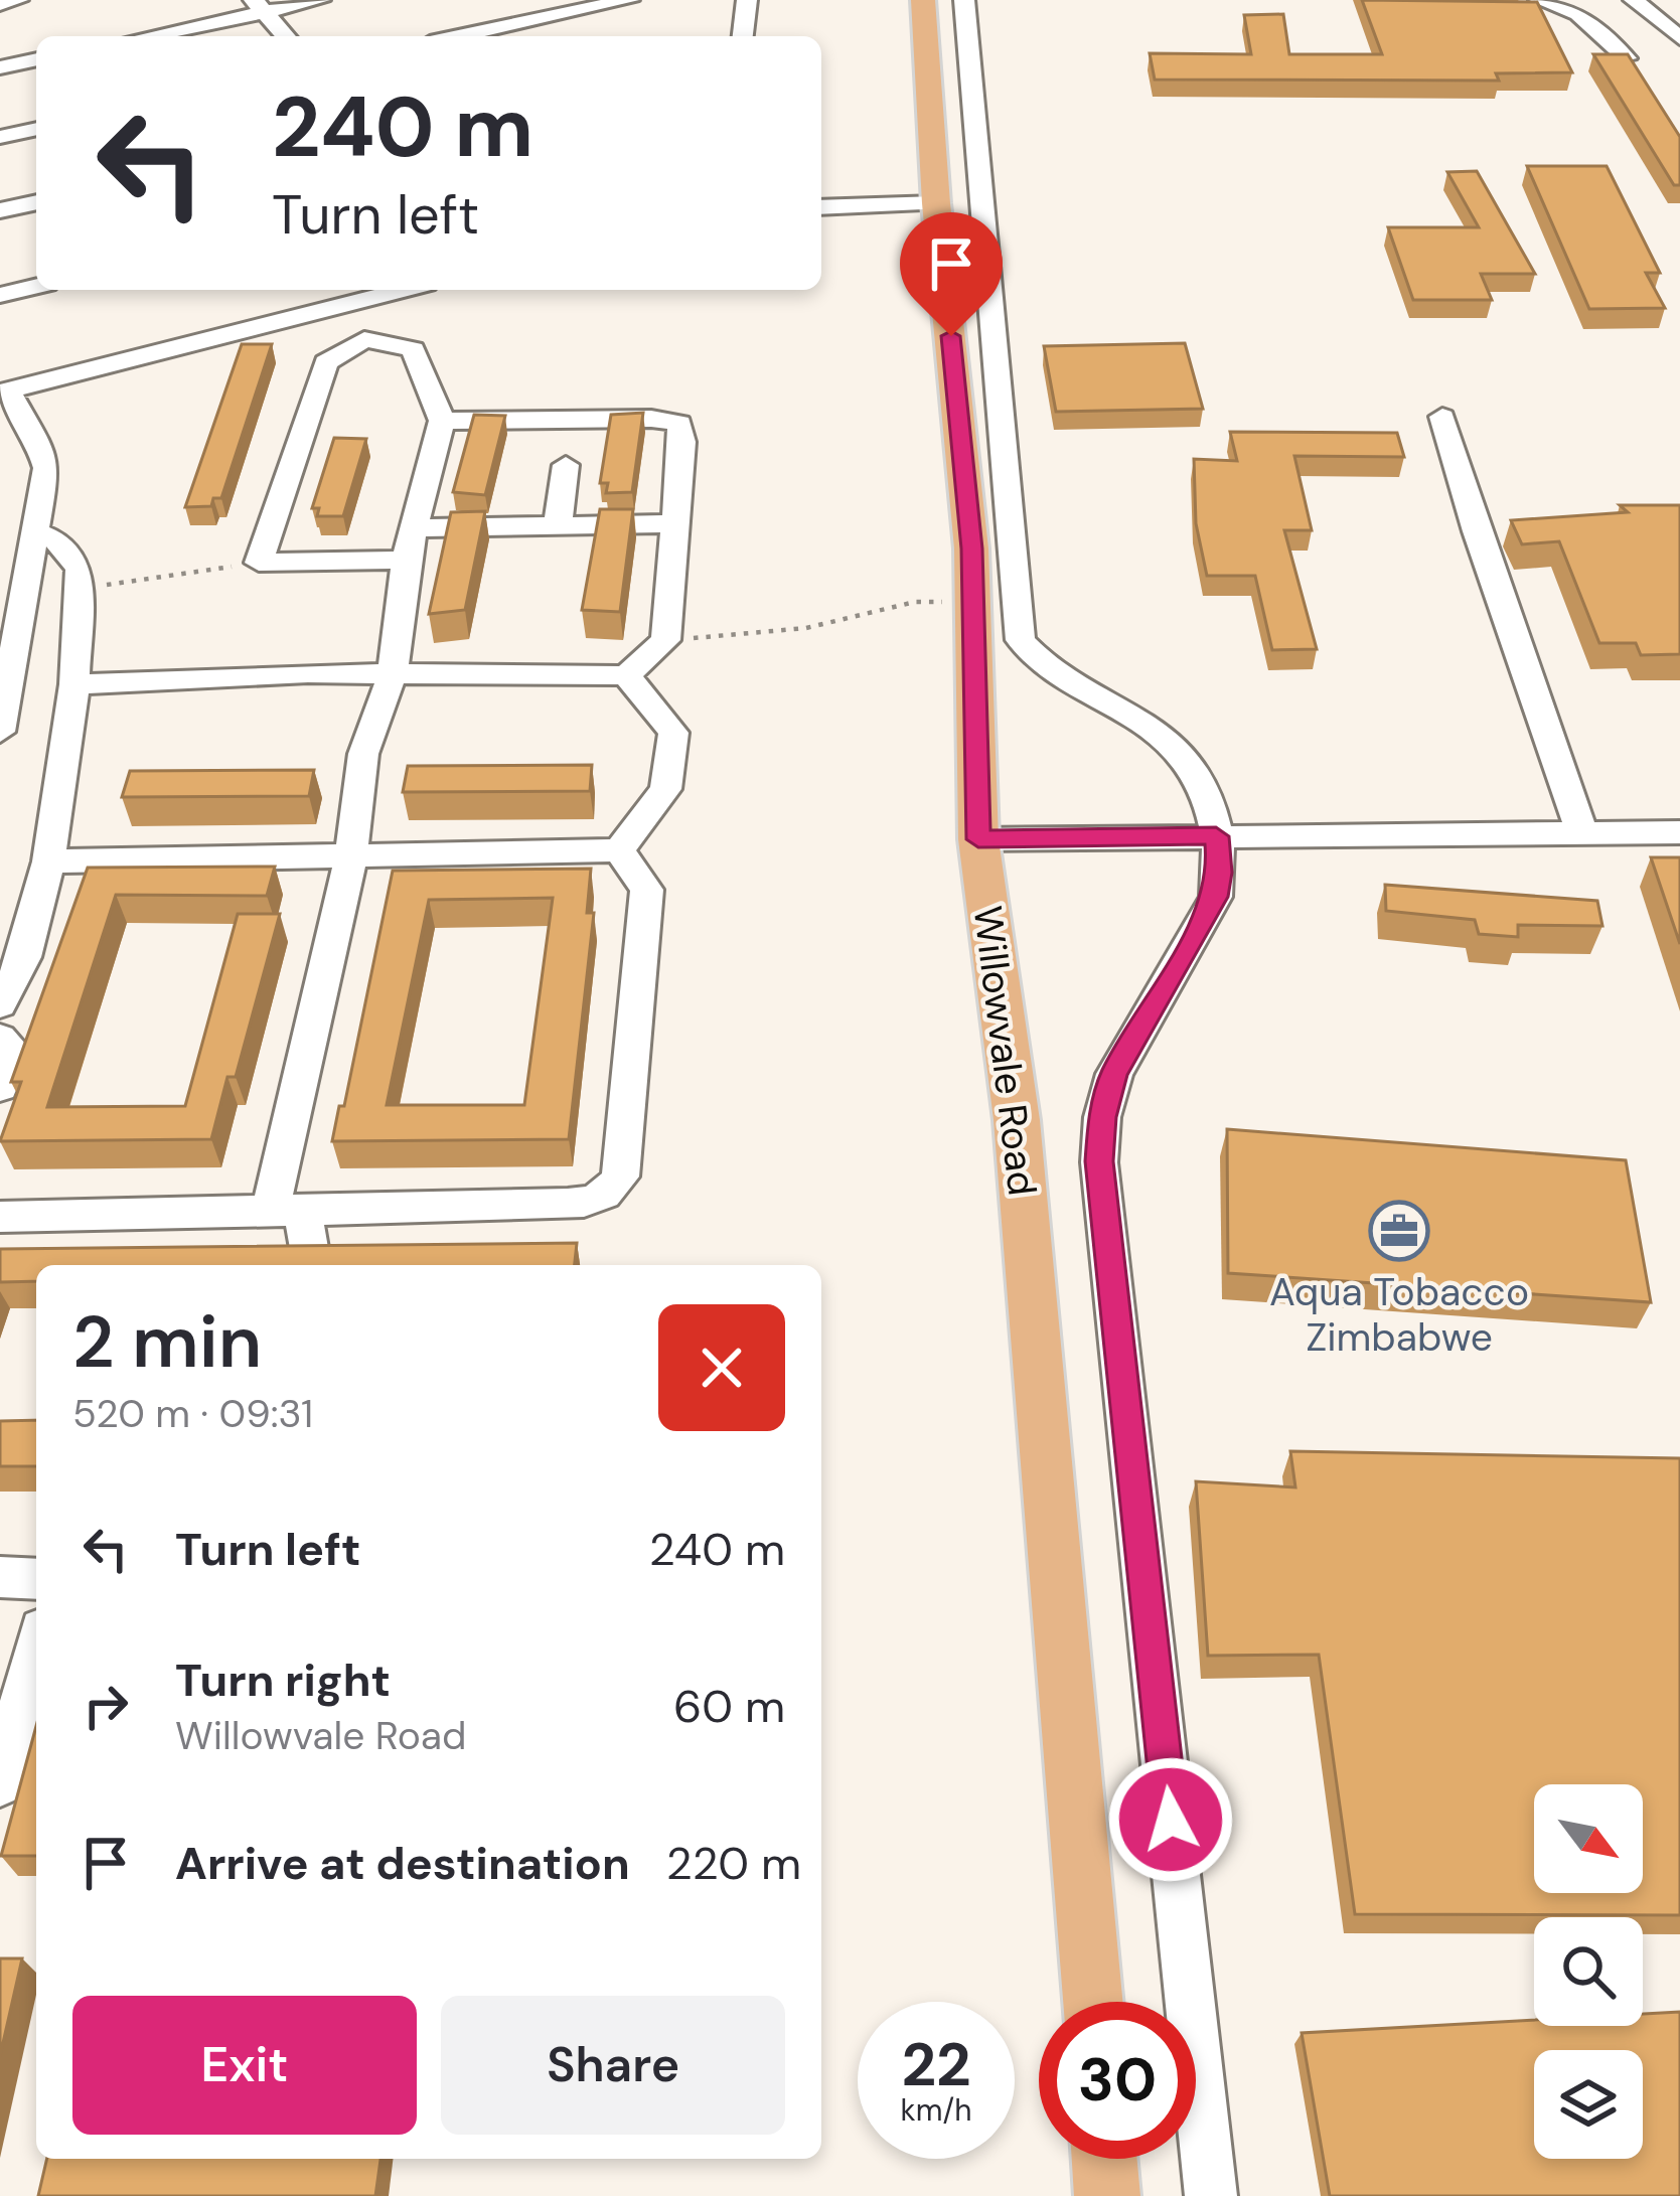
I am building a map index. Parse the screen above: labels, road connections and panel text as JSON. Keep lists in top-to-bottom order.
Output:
{
  "streets": {
    "main road": ["Willowvale Road"]
  },
  "places": {
    "office": ["Aqua Tobacco Zimbabwe"]
  },
  "north": "bottom right",
  "page": {
    "turn": ["240 m", "Turn left"],
    "heading": ["2 min", "520 m · 09:31"],
    "list": [
      {
        "name": "Turn left",
        "value": "240 m"
      },
      {
        "name": "Turn right",
        "note": "Willowvale Road",
        "value": "60 m"
      },
      {
        "name": "Arrive at destination",
        "value": "220 m"
      }
    ],
    "buttons": ["Exit", "Share"],
    "speed": "22 km/h",
    "limit": "30"
  }
}
